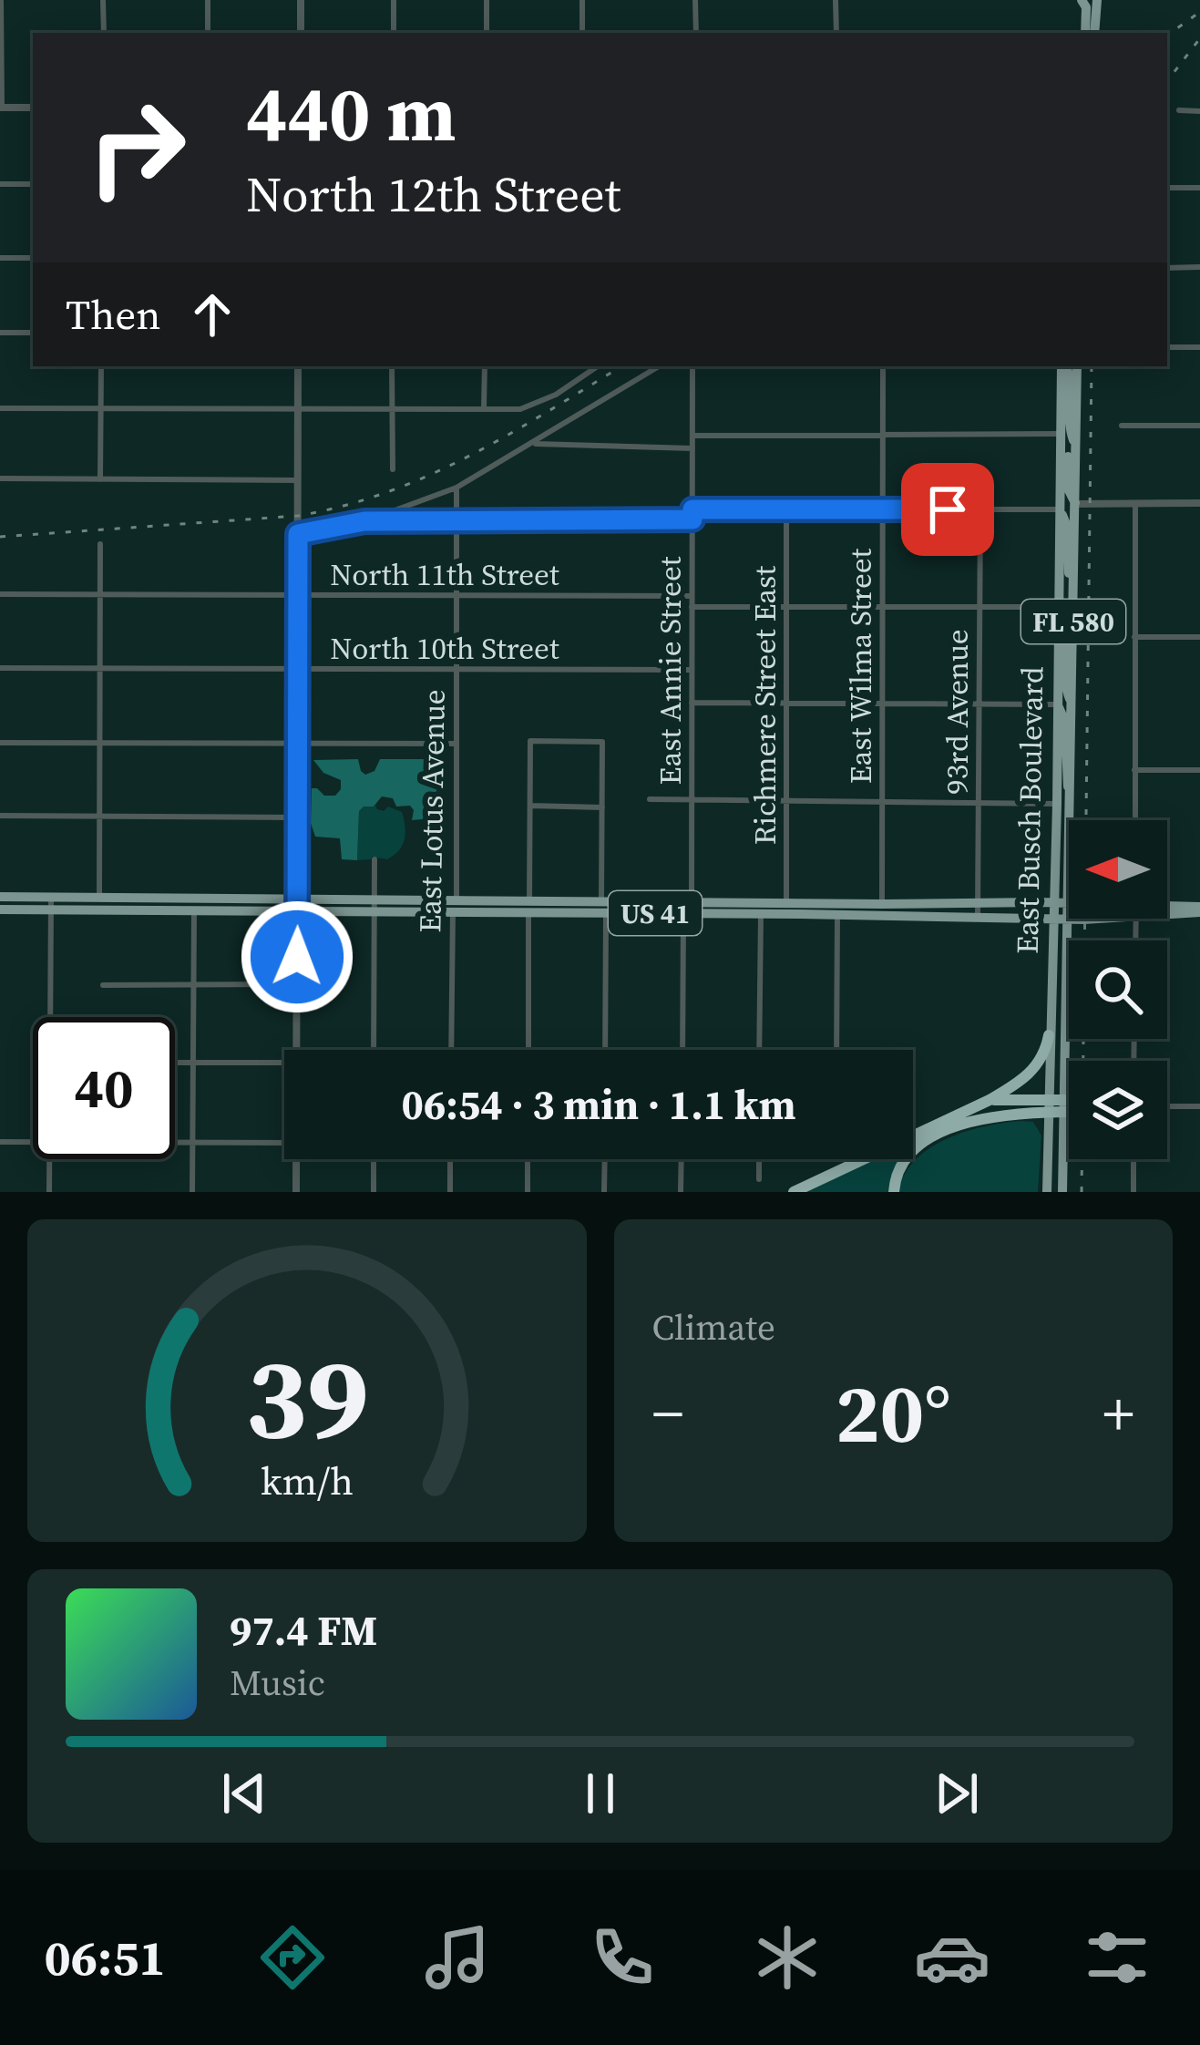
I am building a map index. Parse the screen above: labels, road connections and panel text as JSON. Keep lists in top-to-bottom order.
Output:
{
  "streets": {
    "main road": ["FL 580", "East Busch Boulevard", "US 41"],
    "street": [
      "North 11th Street",
      "North 10th Street",
      "East Wilma Street",
      "East Annie Street",
      "Richmere Street East",
      "93rd Avenue",
      "East Lotus Avenue"
    ]
  },
  "crossings": [
    ["North 11th Street", "East Annie Street"],
    ["North 11th Street", "East Lotus Avenue"],
    ["North 10th Street", "East Annie Street"],
    ["North 10th Street", "East Lotus Avenue"],
    ["East Wilma Street", "US 41"],
    ["East Annie Street", "US 41"],
    ["Richmere Street East", "US 41"],
    ["93rd Avenue", "US 41"],
    ["East Busch Boulevard", "US 41"],
    ["East Lotus Avenue", "US 41"]
  ],
  "north": "left",
  "page": {
    "turn": ["440 m", "North 12th Street"],
    "then": "Then",
    "limit": "40",
    "trip": "06:54 · 3 min · 1.1 km",
    "tile": "Climate",
    "heat": ["−", "20°", "+"],
    "song": ["97.4 FM", "Music"],
    "tabs": "06:51",
    "gauge": ["39", "km/h"]
  }
}
